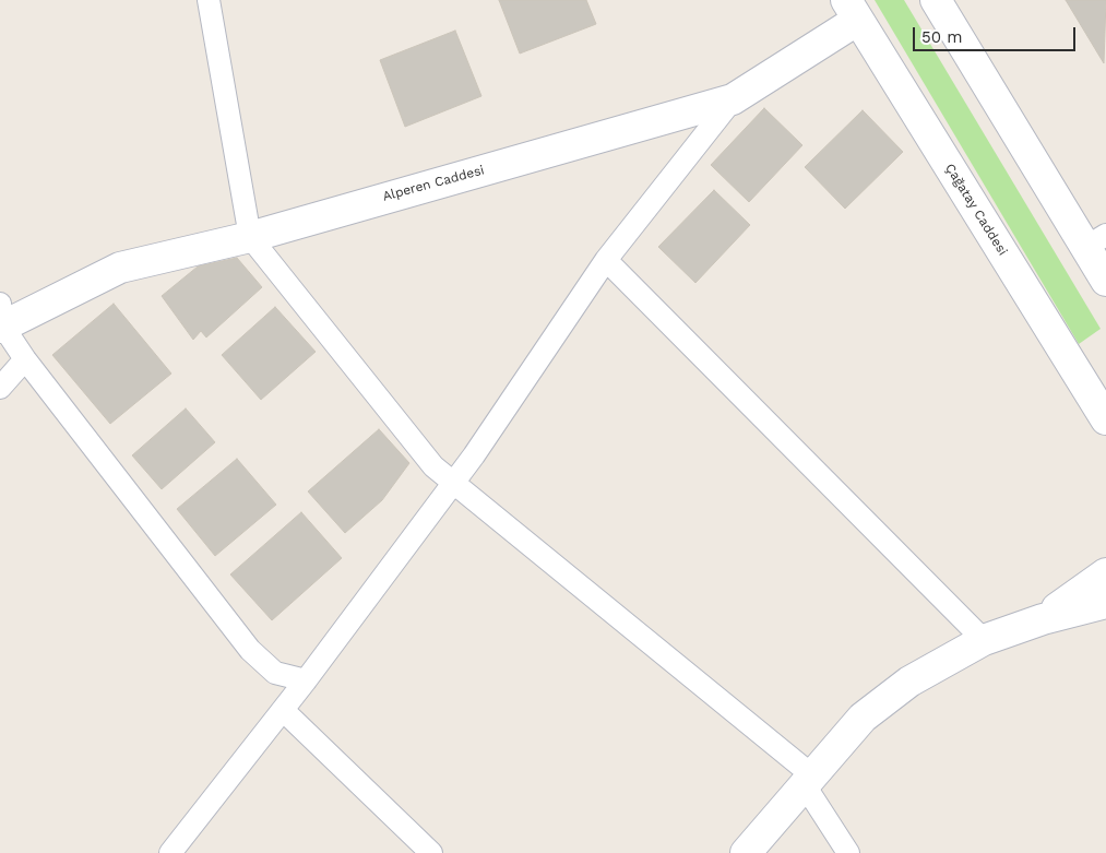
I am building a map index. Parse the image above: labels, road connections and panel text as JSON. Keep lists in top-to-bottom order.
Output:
{
  "streets": {
    "street": ["Alperen Caddesi", "Çağatay Caddesi"]
  },
  "crossings": [
    ["Alperen Caddesi", "Çağatay Caddesi"]
  ],
  "scale_bar": "50 m"
}
